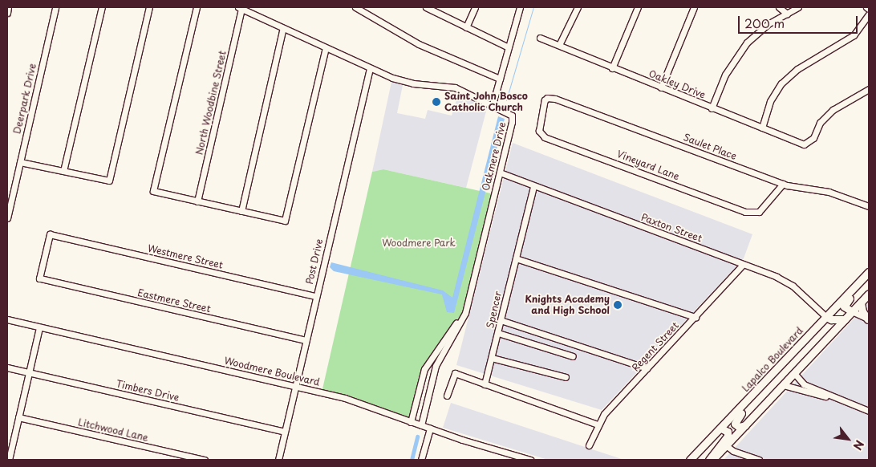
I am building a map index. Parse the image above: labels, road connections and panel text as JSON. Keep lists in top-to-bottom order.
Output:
{
  "streets": {
    "main road": ["Lapalco Boulevard"],
    "street": [
      "Oakley Drive",
      "Deerpark Drive",
      "North Woodbine Street",
      "Saulet Place",
      "Oakmere Drive",
      "Vineyard Lane",
      "Paxton Street",
      "Westmere Street",
      "Post Drive",
      "Eastmere Street",
      "Spencer",
      "Regent Street",
      "Woodmere Boulevard",
      "Timbers Drive",
      "Litchwood Lane"
    ]
  },
  "crossings": [
    ["North Woodbine Street", "Oakmere Drive"],
    ["Saulet Place", "Vineyard Lane"],
    ["Oakmere Drive", "Paxton Street"],
    ["Oakmere Drive", "Post Drive"],
    ["Oakmere Drive", "Woodmere Boulevard"],
    ["Paxton Street", "Spencer"],
    ["Paxton Street", "Regent Street"],
    ["Paxton Street", "Lapalco Boulevard"],
    ["Westmere Street", "Post Drive"],
    ["Westmere Street", "Eastmere Street"],
    ["Post Drive", "Eastmere Street"],
    ["Post Drive", "Woodmere Boulevard"],
    ["Post Drive", "Timbers Drive"]
  ],
  "parks": ["Woodmere Park"],
  "places": ["Saint John Bosco Catholic Church", "Knights Academy and High School"],
  "scale_bar": "200 m",
  "north": "bottom right"
}
